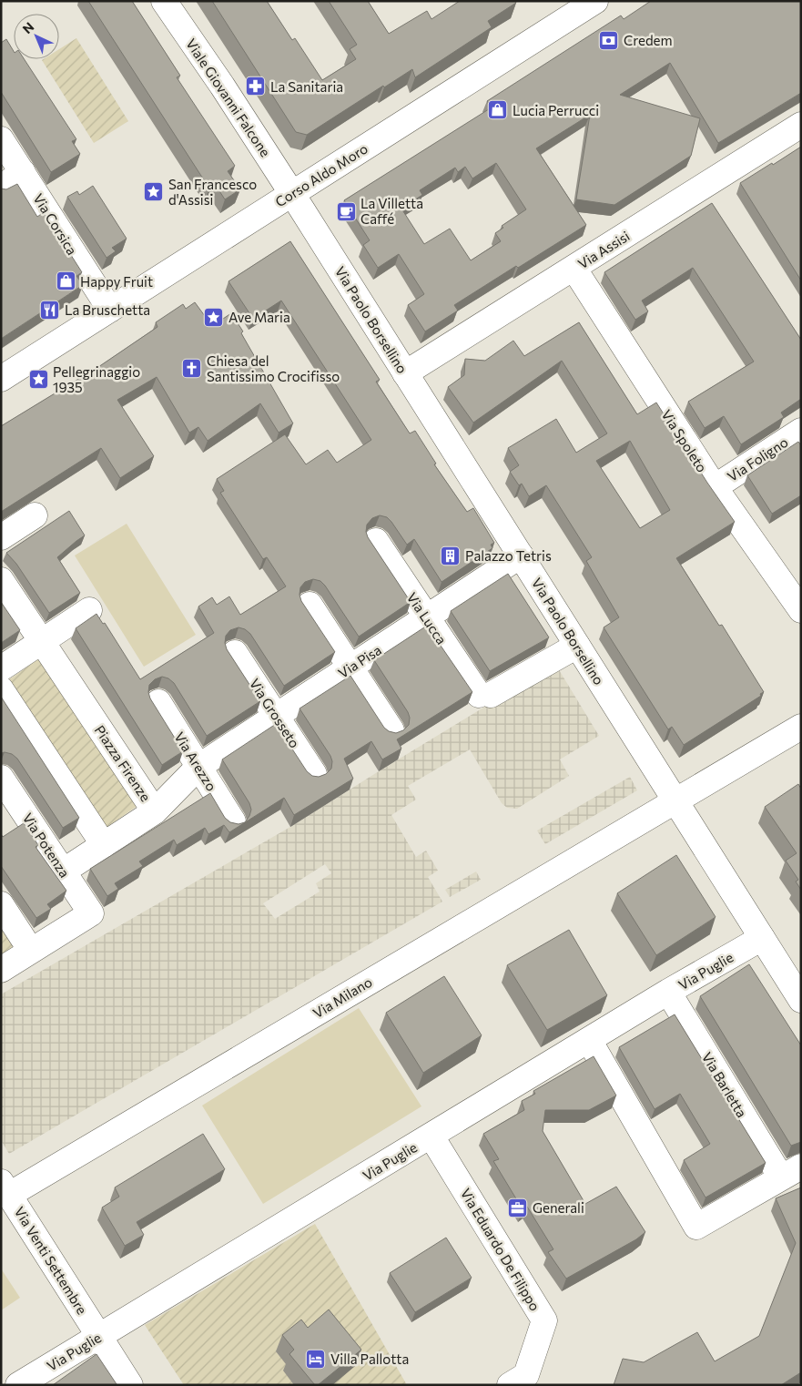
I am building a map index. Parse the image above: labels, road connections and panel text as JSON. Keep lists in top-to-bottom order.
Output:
{
  "streets": {
    "street": [
      "Viale Giovanni Falcone",
      "Corso Aldo Moro",
      "Via Corsica",
      "Via Assisi",
      "Via Paolo Borsellino",
      "Via Spoleto",
      "Via Foligno",
      "Via Lucca",
      "Via Pisa",
      "Via Grosseto",
      "Via Arezzo",
      "Piazza Firenze",
      "Via Potenza",
      "Via Puglie",
      "Via Milano",
      "Via Barletta",
      "Via Eduardo De Filippo",
      "Via Venti Settembre"
    ]
  },
  "crossings": [
    ["Viale Giovanni Falcone", "Corso Aldo Moro"],
    ["Viale Giovanni Falcone", "Via Paolo Borsellino"],
    ["Corso Aldo Moro", "Via Corsica"],
    ["Corso Aldo Moro", "Via Paolo Borsellino"],
    ["Via Assisi", "Via Paolo Borsellino"],
    ["Via Assisi", "Via Spoleto"],
    ["Via Paolo Borsellino", "Via Lucca"],
    ["Via Paolo Borsellino", "Via Pisa"],
    ["Via Paolo Borsellino", "Via Puglie"],
    ["Via Paolo Borsellino", "Via Milano"],
    ["Via Spoleto", "Via Foligno"],
    ["Via Lucca", "Via Pisa"],
    ["Via Pisa", "Via Grosseto"],
    ["Via Pisa", "Via Arezzo"],
    ["Via Pisa", "Piazza Firenze"],
    ["Piazza Firenze", "Via Potenza"],
    ["Via Puglie", "Via Barletta"],
    ["Via Puglie", "Via Eduardo De Filippo"],
    ["Via Puglie", "Via Venti Settembre"],
    ["Via Milano", "Via Venti Settembre"]
  ],
  "places": {
    "bank": ["Credem"],
    "pharmacy": ["La Sanitaria"],
    "shop": ["Lucia Perrucci", "Happy Fruit"],
    "place": ["San Francesco d'Assisi", "Ave Maria", "Pellegrinaggio 1935"],
    "cafe": ["La Villetta Caffé"],
    "restaurant": ["La Bruschetta"],
    "church": ["Chiesa del Santissimo Crocifisso"],
    "building": ["Palazzo Tetris"],
    "office": ["Generali"],
    "hotel": ["Villa Pallotta"]
  },
  "north": "top left"
}
